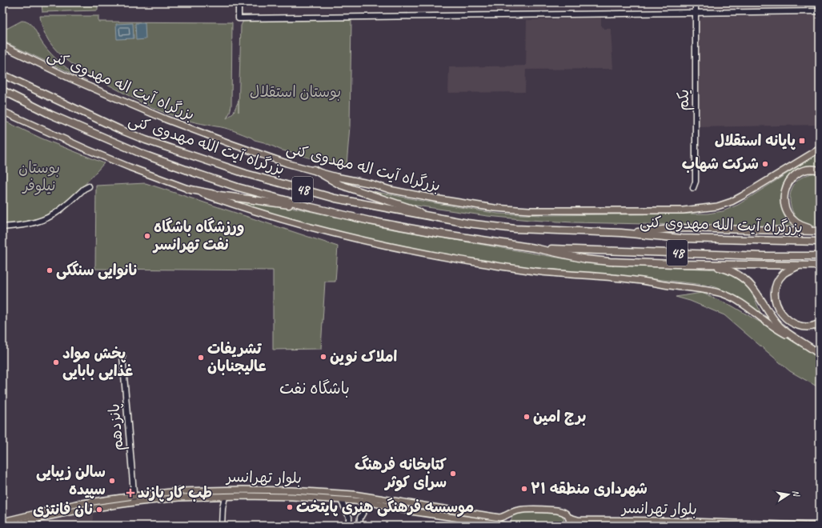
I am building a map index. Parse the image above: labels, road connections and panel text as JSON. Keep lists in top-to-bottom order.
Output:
{
  "streets": {
    "highway": ["بزرگراه آیت الله مهدوی کنی", "48"],
    "main road": ["بزرگراه آیت اله مهدوی کنی", "بلوار تهرانسر"],
    "street": ["یکم", "پانزدهم"]
  },
  "crossings": [
    ["بزرگراه آیت اله مهدوی کنی", "بزرگراه آیت الله مهدوی کنی"],
    ["بزرگراه آیت الله مهدوی کنی", "48"],
    ["پانزدهم", "بلوار تهرانسر"]
  ],
  "districts": ["باشگاه نفت"],
  "parks": ["بوستان استقلال", "بوستان نیلوفر"],
  "places": {
    "transit": ["پایانه استقلال"],
    "other": [
      "شرکت شهاب",
      "ورزشگاه باشگاه نفت تهرانسر",
      "نانوایی سنگکی",
      "املاک نوین",
      "تشریفات عالیجنابان",
      "پخش مواد غذایی بابایی",
      "برج امین",
      "کتابخانه فرهنگ سرای کوثر",
      "سالن زیبایی سپیده",
      "شهرداری منطقه ۲۱",
      "موسسه فرهنگی هنری پایتخت",
      "نان فانتزی"
    ],
    "health": ["طب کار پازند"]
  },
  "north": "right"
}
